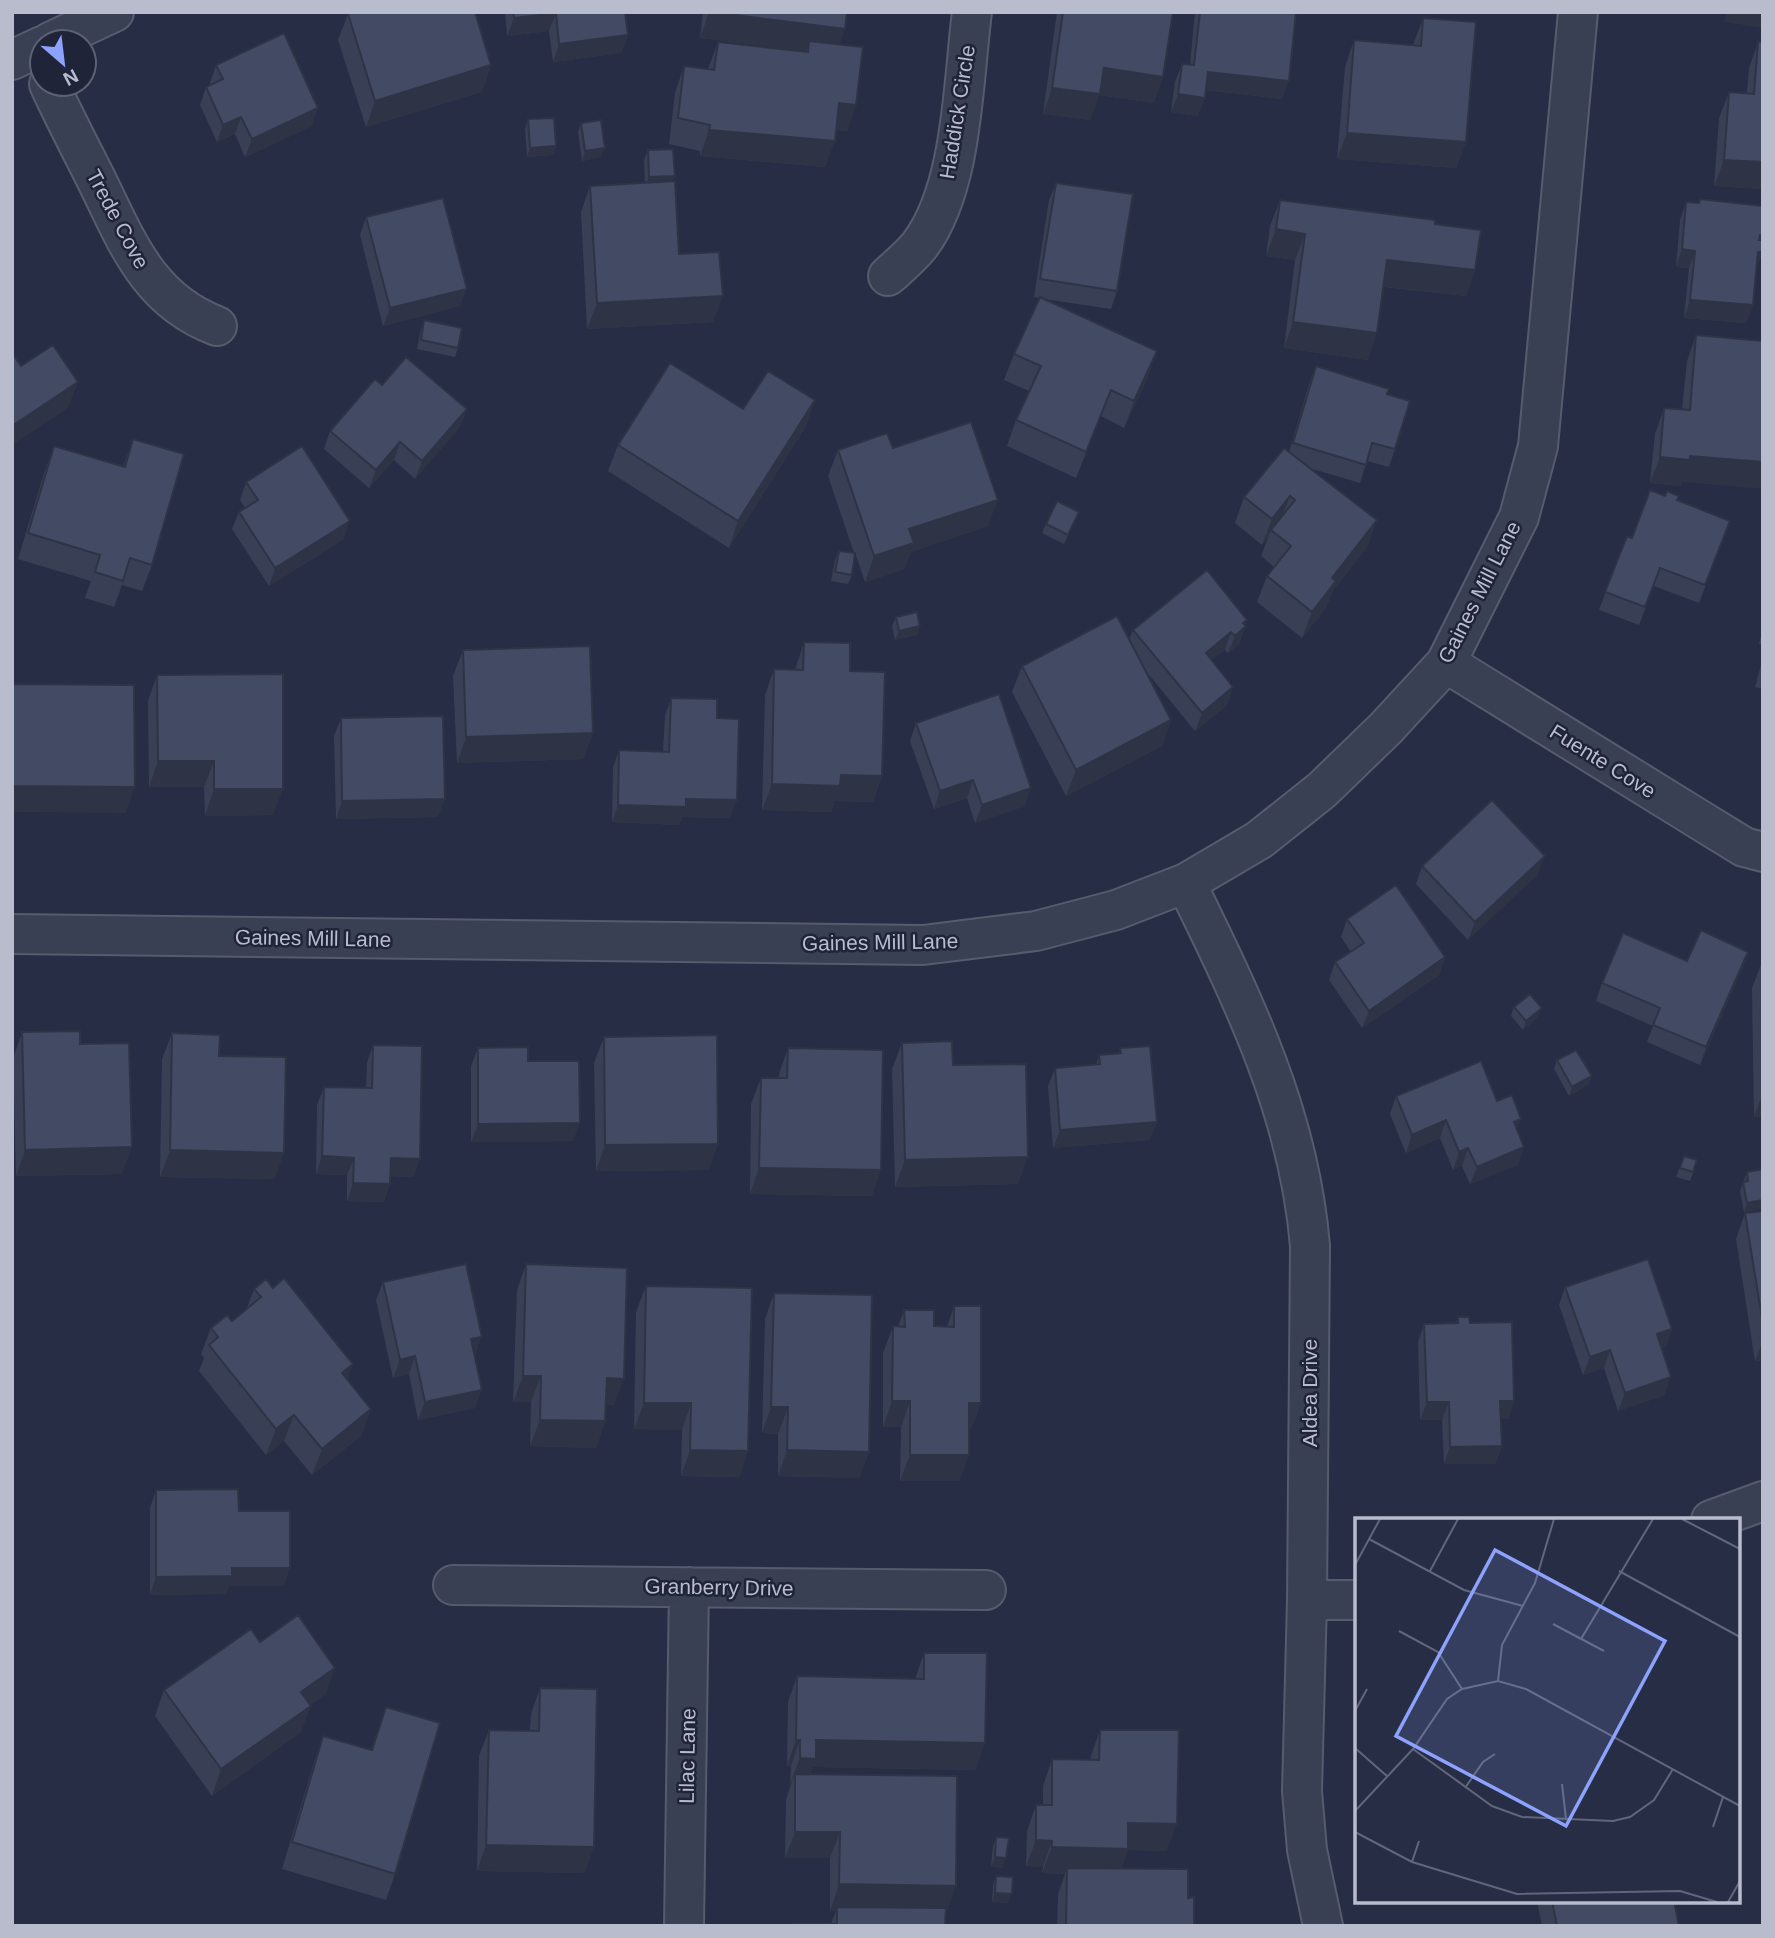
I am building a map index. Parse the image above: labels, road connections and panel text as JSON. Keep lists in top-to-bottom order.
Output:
{
  "streets": {
    "street": [
      "Haddick Circle",
      "Trede Cove",
      "Gaines Mill Lane",
      "Fuente Cove",
      "Aldea Drive",
      "Granberry Drive",
      "Lilac Lane"
    ]
  },
  "crossings": [
    ["Gaines Mill Lane", "Fuente Cove"],
    ["Gaines Mill Lane", "Aldea Drive"],
    ["Granberry Drive", "Lilac Lane"]
  ],
  "north": "bottom right"
}
